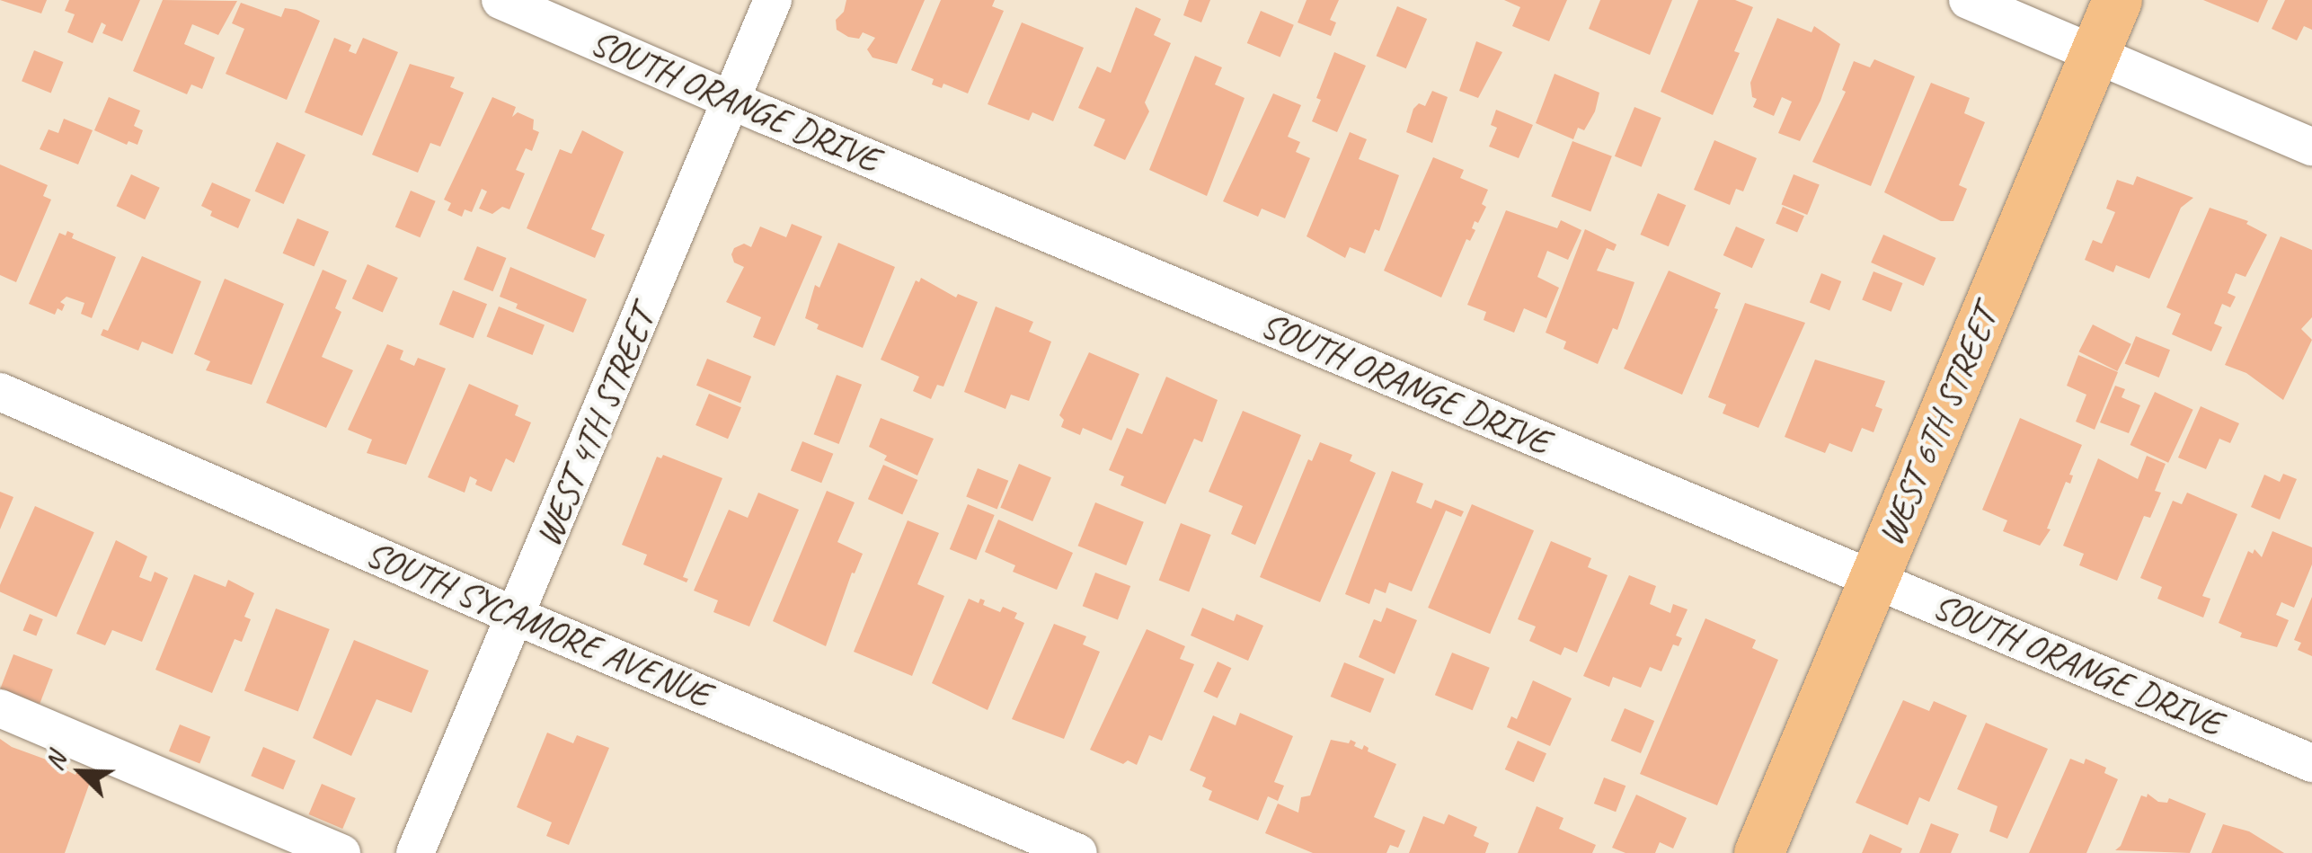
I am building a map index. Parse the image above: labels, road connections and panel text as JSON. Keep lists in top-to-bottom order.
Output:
{
  "streets": {
    "main road": ["WEST 6TH STREET"],
    "street": ["SOUTH ORANGE DRIVE", "WEST 4TH STREET", "SOUTH SYCAMORE AVENUE"]
  },
  "crossings": [
    ["SOUTH ORANGE DRIVE", "WEST 6TH STREET"],
    ["SOUTH ORANGE DRIVE", "WEST 4TH STREET"],
    ["WEST 4TH STREET", "SOUTH SYCAMORE AVENUE"]
  ],
  "north": "top left"
}
